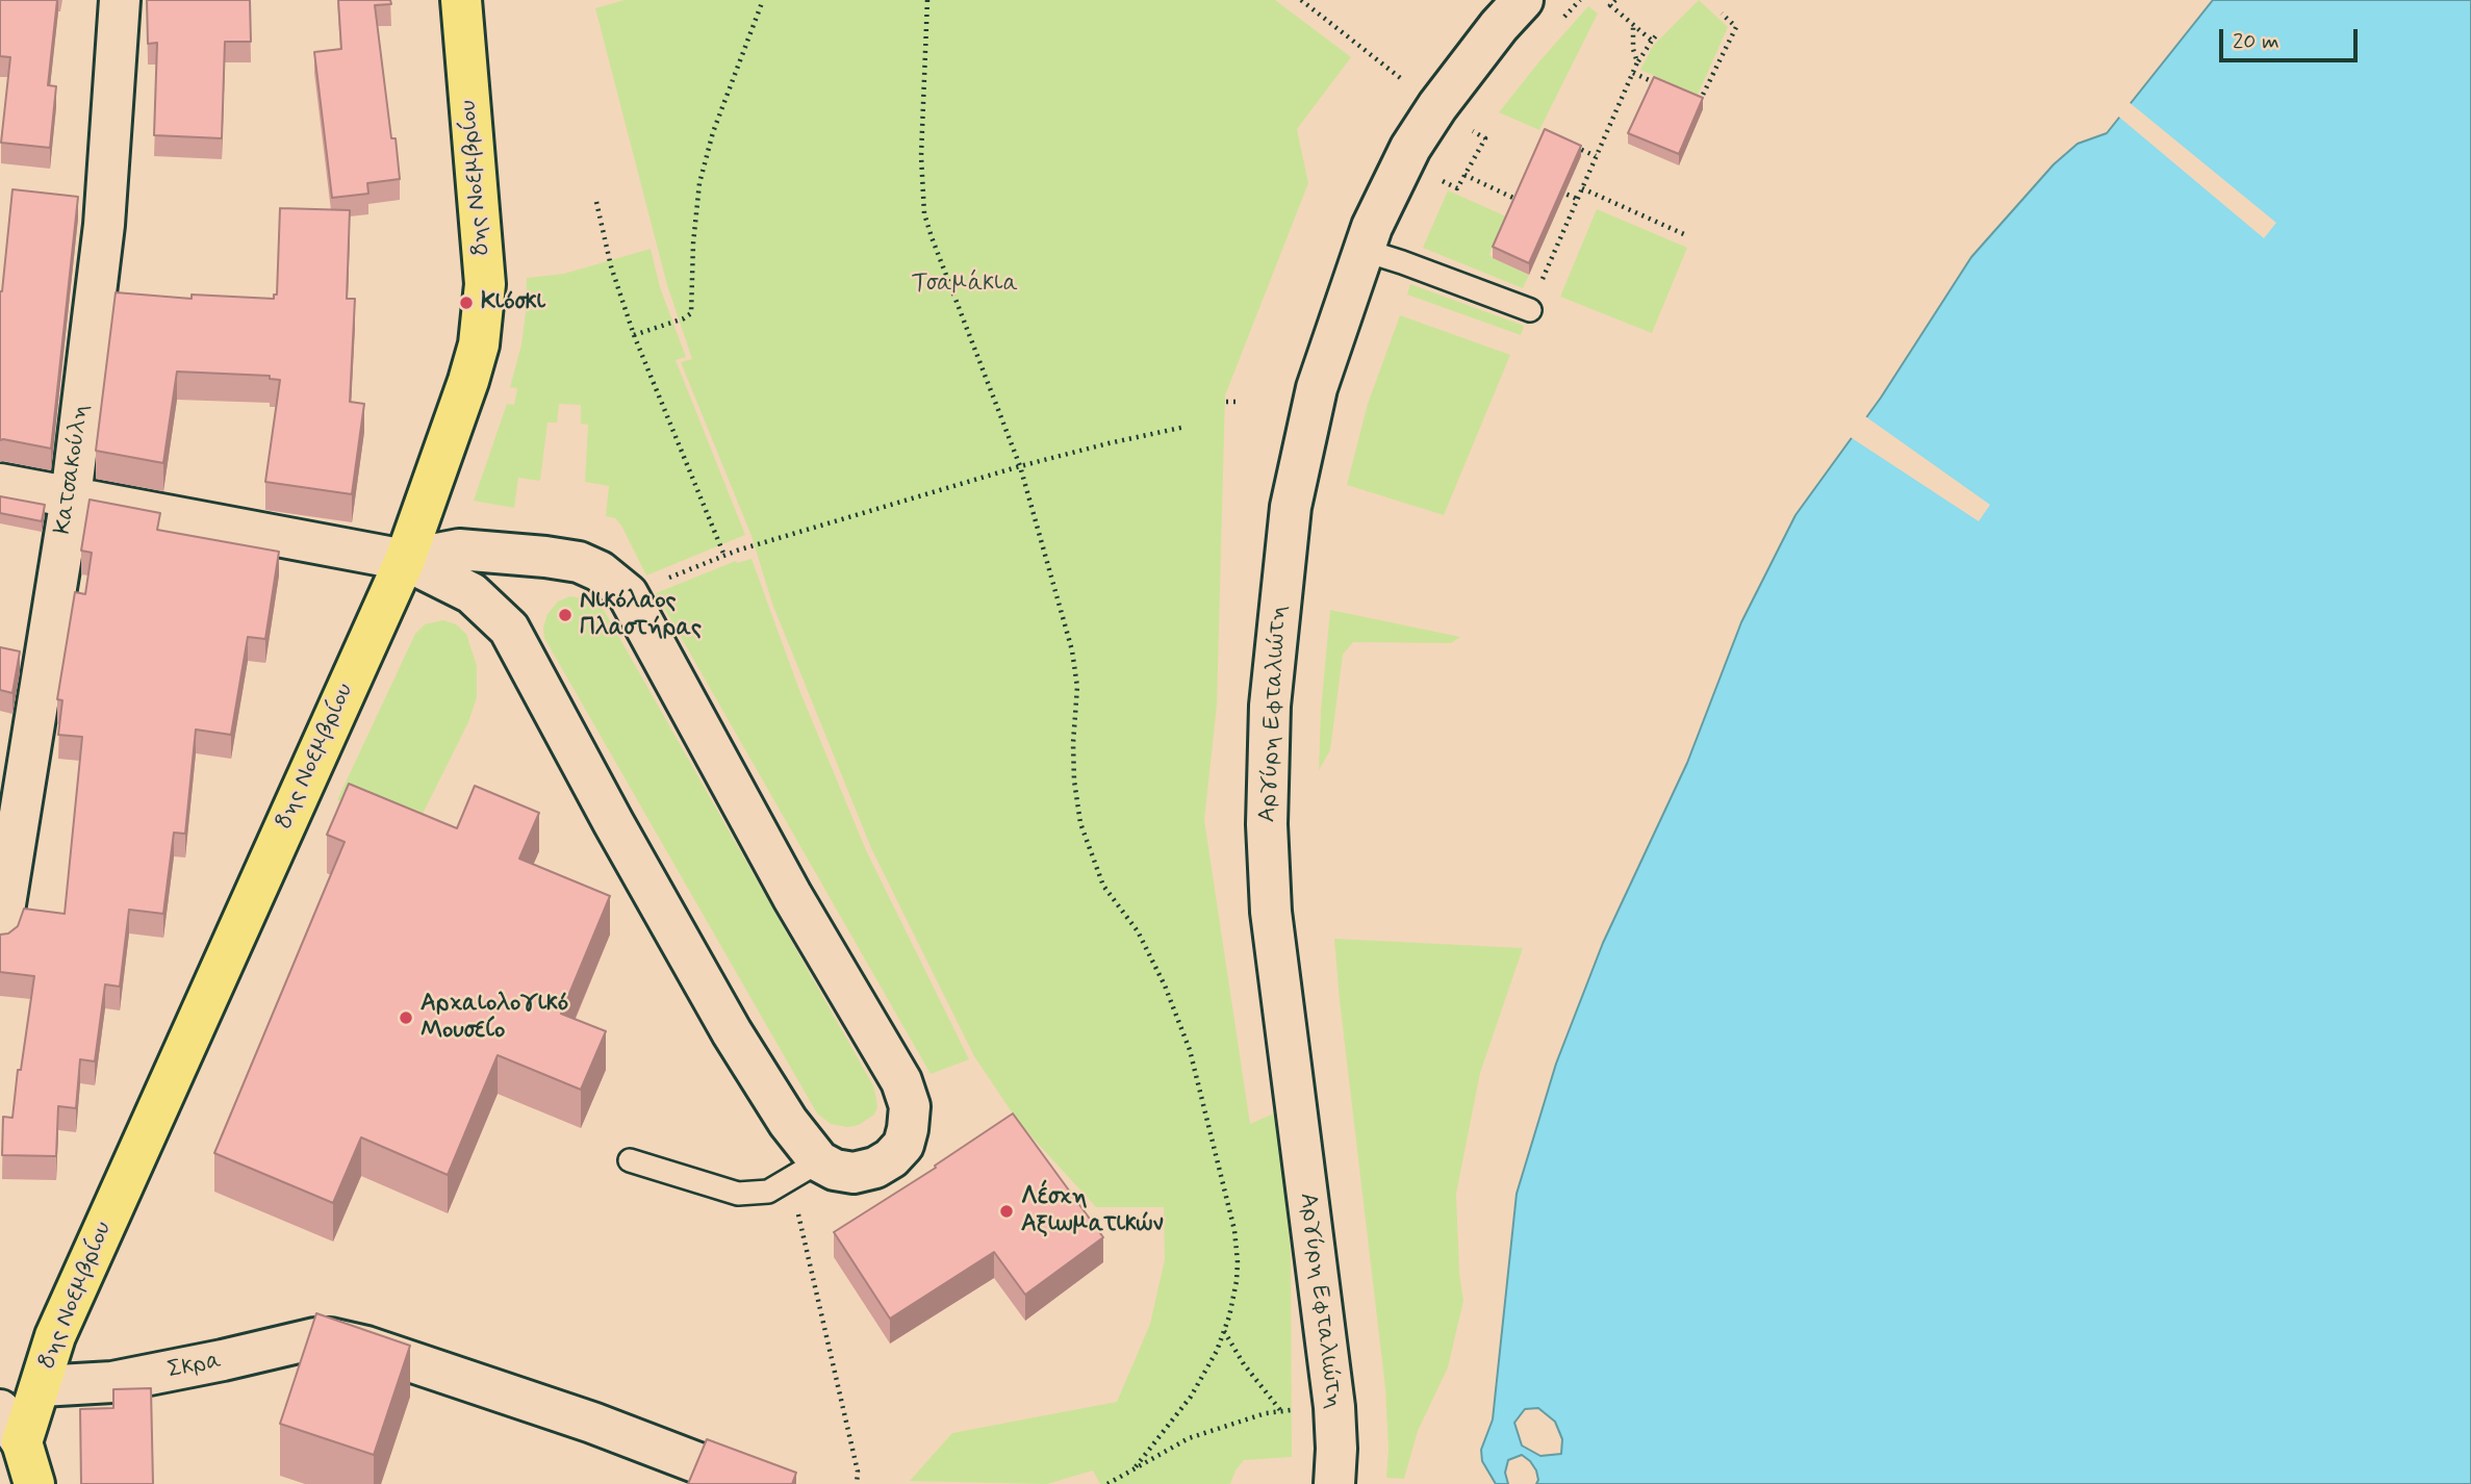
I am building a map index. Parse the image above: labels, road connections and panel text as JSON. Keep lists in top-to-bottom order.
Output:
{
  "streets": {
    "main road": ["8ης Νοεμβρίου"],
    "street": ["Κατσακούλη", "Αργύρη Εφταλιώτη", "Σκρα"]
  },
  "crossings": [
    ["8ης Νοεμβρίου", "Σκρα"]
  ],
  "parks": ["Τσαμάκια"],
  "places": [
    "Κιόσκι",
    "Νικόλαος Πλαστήρας",
    "Αρχαιολογικό Μουσείο",
    "Λέσχη Αξιωματικών"
  ],
  "scale_bar": "20 m"
}
